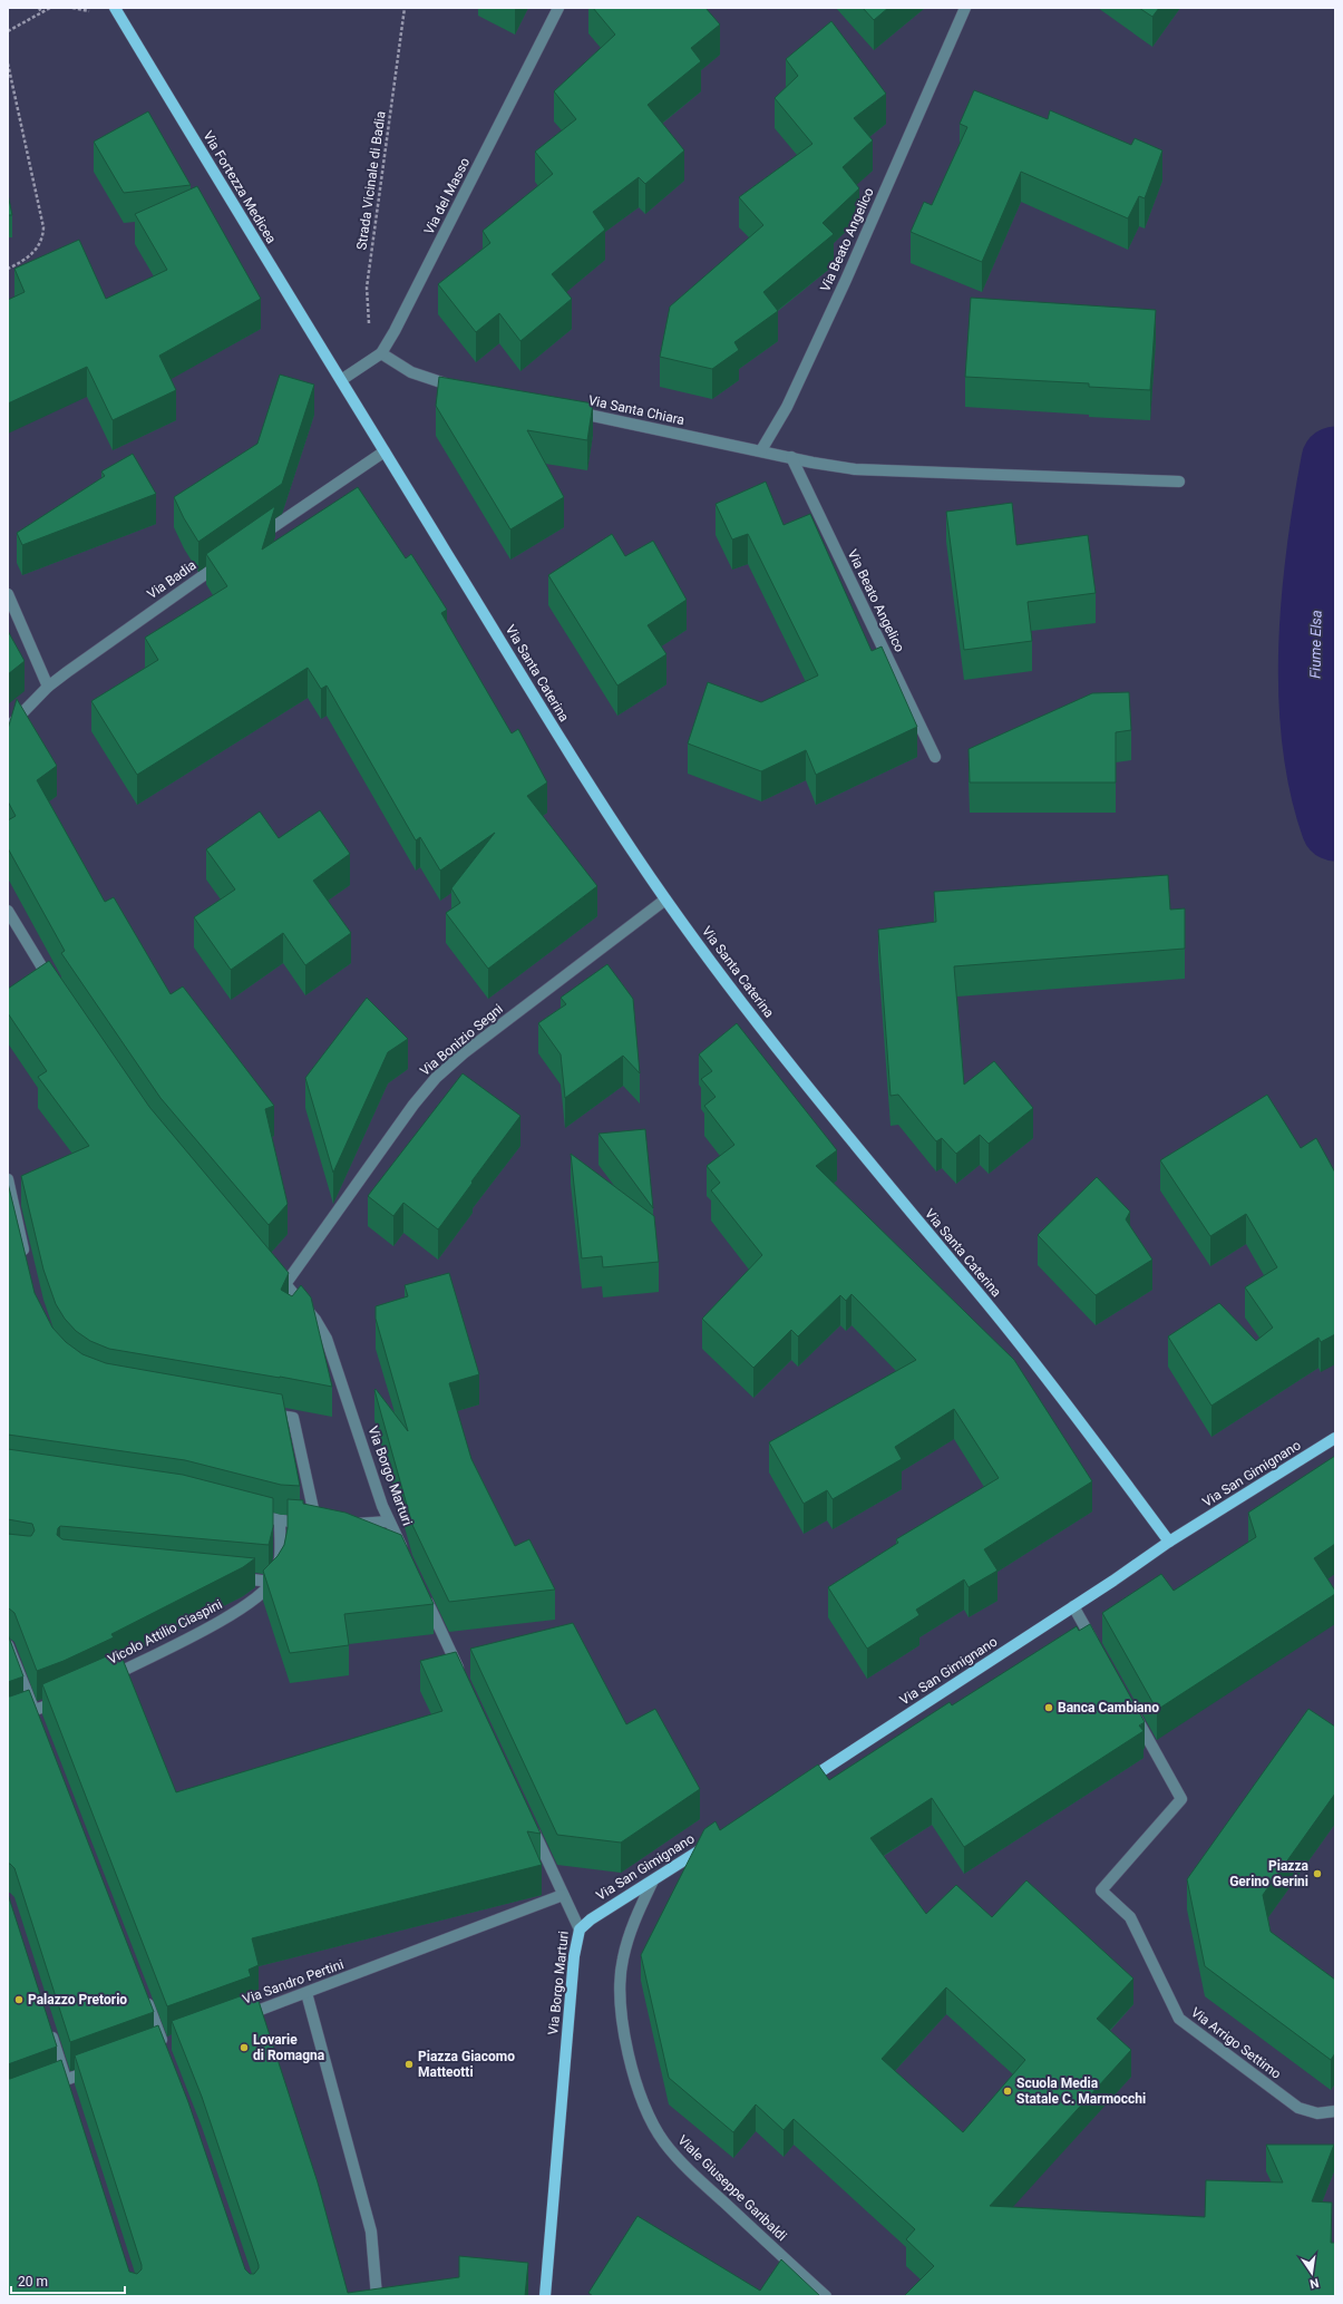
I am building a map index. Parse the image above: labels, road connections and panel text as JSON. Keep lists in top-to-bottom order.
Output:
{
  "streets": {
    "main road": [
      "Via Fortezza Medicea",
      "Via Santa Caterina",
      "Via San Gimignano",
      "Via Borgo Marturi"
    ],
    "street": [
      "Via del Masso",
      "Via Beato Angelico",
      "Via Santa Chiara",
      "Via Badia",
      "Via Bonizio Segni",
      "Vicolo Attilio Ciaspini",
      "Via Sandro Pertini",
      "Via Arrigo Settimo",
      "Viale Giuseppe Garibaldi"
    ],
    "path": ["Strada Vicinale di Badia"]
  },
  "crossings": [
    ["Strada Vicinale di Badia", "Via del Masso"],
    ["Via Fortezza Medicea", "Via del Masso"],
    ["Via Fortezza Medicea", "Via Santa Caterina"],
    ["Via del Masso", "Via Santa Caterina"],
    ["Via Beato Angelico", "Via Santa Chiara"],
    ["Via Santa Caterina", "Via Bonizio Segni"],
    ["Via Santa Caterina", "Via San Gimignano"],
    ["Via Bonizio Segni", "Via Borgo Marturi"],
    ["Via San Gimignano", "Via Borgo Marturi"],
    ["Via San Gimignano", "Viale Giuseppe Garibaldi"],
    ["Via Borgo Marturi", "Via Sandro Pertini"]
  ],
  "water": ["Fiume Elsa"],
  "places": [
    "Banca Cambiano",
    "Piazza Gerino Gerini",
    "Palazzo Pretorio",
    "Lovarie di Romagna",
    "Piazza Giacomo Matteotti",
    "Scuola Media Statale C. Marmocchi"
  ],
  "scale_bar": "20 m",
  "north": "bottom"
}
